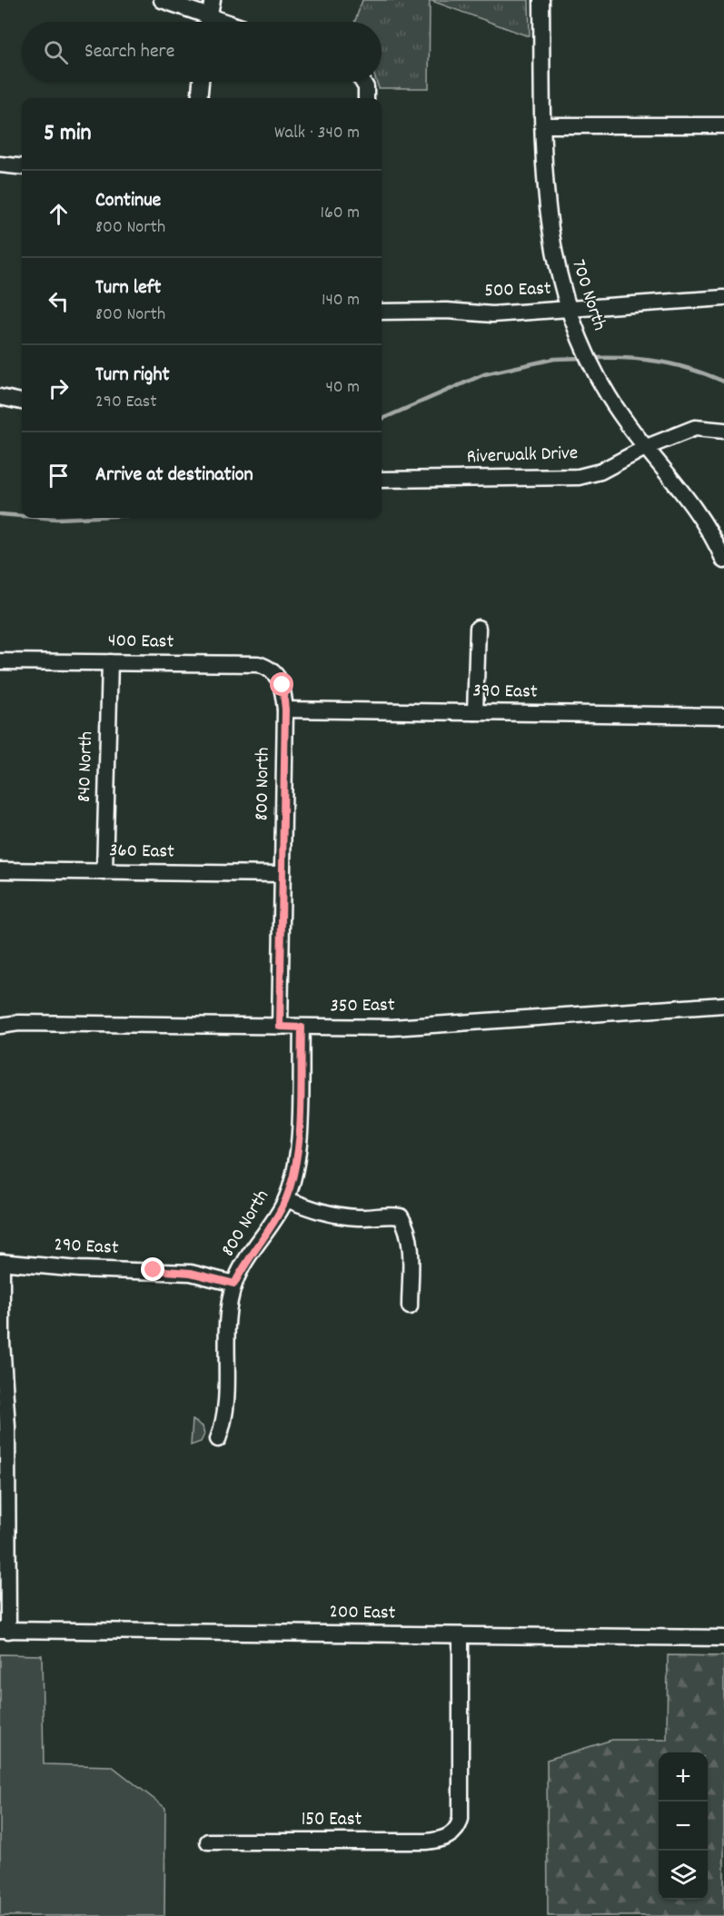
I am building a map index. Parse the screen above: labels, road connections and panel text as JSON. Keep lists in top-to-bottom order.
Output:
{
  "streets": {
    "street": [
      "500 East",
      "700 North",
      "Riverwalk Drive",
      "400 East",
      "390 East",
      "840 North",
      "800 North",
      "360 East",
      "350 East",
      "290 East",
      "200 East",
      "150 East"
    ]
  },
  "crossings": [
    ["500 East", "700 North"],
    ["700 North", "Riverwalk Drive"],
    ["400 East", "840 North"],
    ["400 East", "800 North"],
    ["390 East", "800 North"],
    ["840 North", "360 East"],
    ["800 North", "360 East"],
    ["800 North", "350 East"],
    ["800 North", "290 East"],
    ["200 East", "150 East"]
  ],
  "page": {
    "search": "Search here",
    "heading": ["5 min", "Walk · 340 m"],
    "list": [
      ["Continue", "800 North", "160 m"],
      ["Turn left", "800 North", "140 m"],
      ["Turn right", "290 East", "40 m"],
      "Arrive at destination"
    ],
    "map_buttons": ["+", "−"]
  }
}
